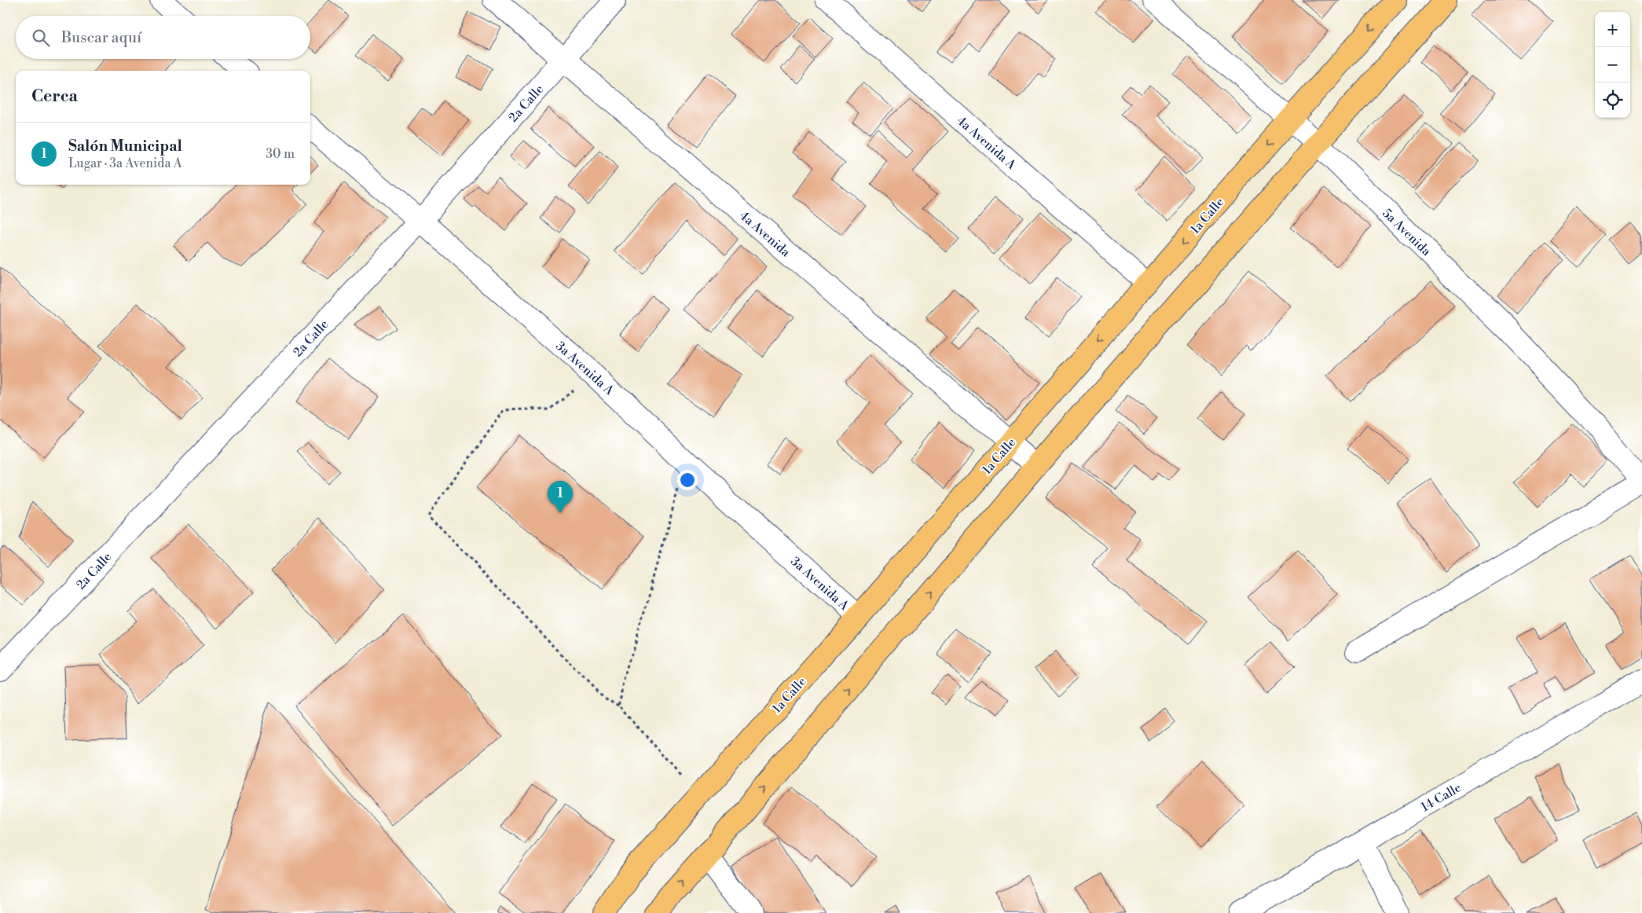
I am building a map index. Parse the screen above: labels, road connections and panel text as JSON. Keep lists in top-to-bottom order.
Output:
{
  "streets": {
    "main road": ["1a Calle"],
    "street": [
      "2a Calle",
      "4a Avenida A",
      "5a Avenida",
      "4a Avenida",
      "3a Avenida A",
      "14 Calle"
    ]
  },
  "crossings": [
    ["2a Calle", "4a Avenida"],
    ["2a Calle", "3a Avenida A"],
    ["4a Avenida A", "1a Calle"],
    ["1a Calle", "5a Avenida"],
    ["1a Calle", "4a Avenida"],
    ["1a Calle", "3a Avenida A"]
  ],
  "page": {
    "map_buttons": ["+", "−"],
    "search": "Buscar aquí",
    "heading": "Cerca",
    "list": [
      {
        "mark": "1",
        "name": "Salón Municipal",
        "note": "Lugar · 3a Avenida A",
        "value": "30 m"
      }
    ],
    "pins": "1"
  }
}
